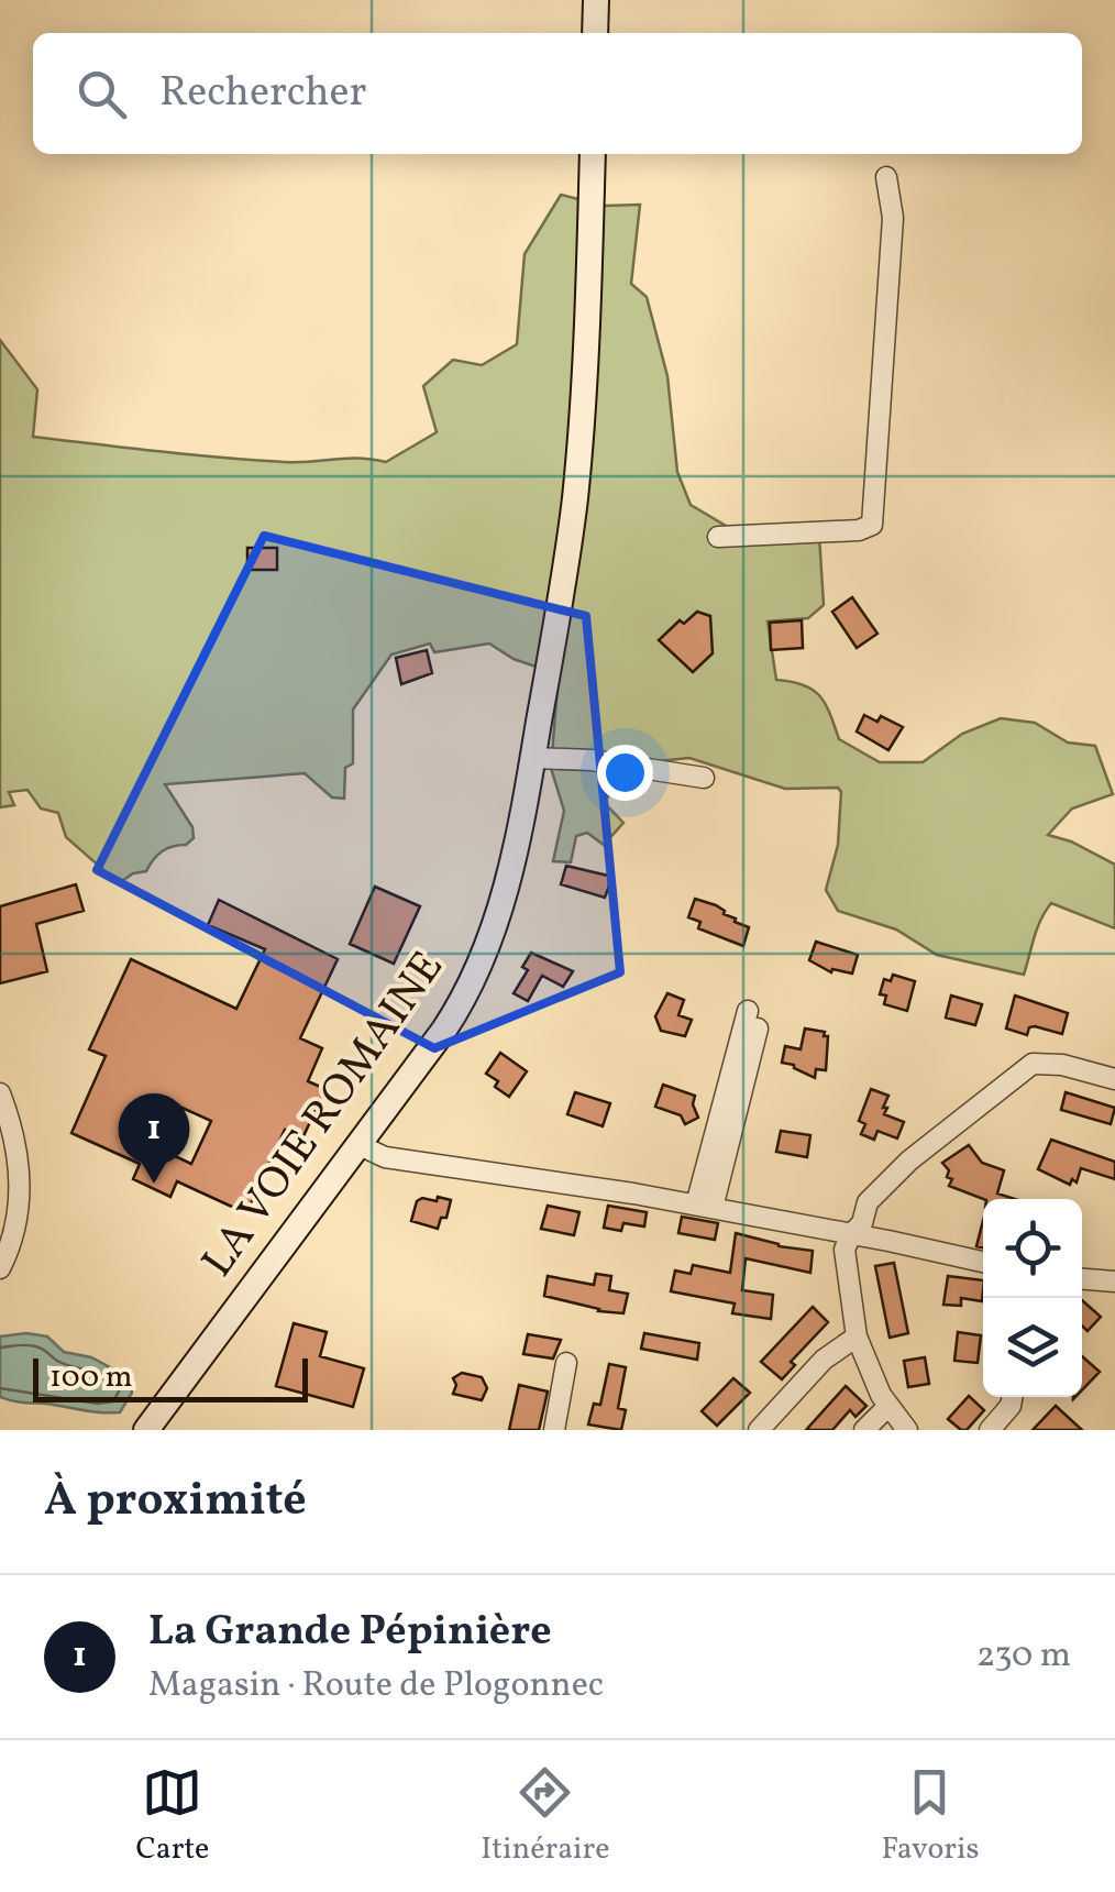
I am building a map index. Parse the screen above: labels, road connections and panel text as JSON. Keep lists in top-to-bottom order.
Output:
{
  "streets": {
    "street": ["LA VOIE ROMAINE"]
  },
  "scale_bar": "100 m",
  "page": {
    "search": "Rechercher",
    "pins": "1",
    "scale": "100 m",
    "heading": "À proximité",
    "list": [
      {
        "mark": "1",
        "name": "La Grande Pépinière",
        "note": "Magasin · Route de Plogonnec",
        "value": "230 m"
      }
    ],
    "nav": ["Carte", "Itinéraire", "Favoris"]
  }
}
